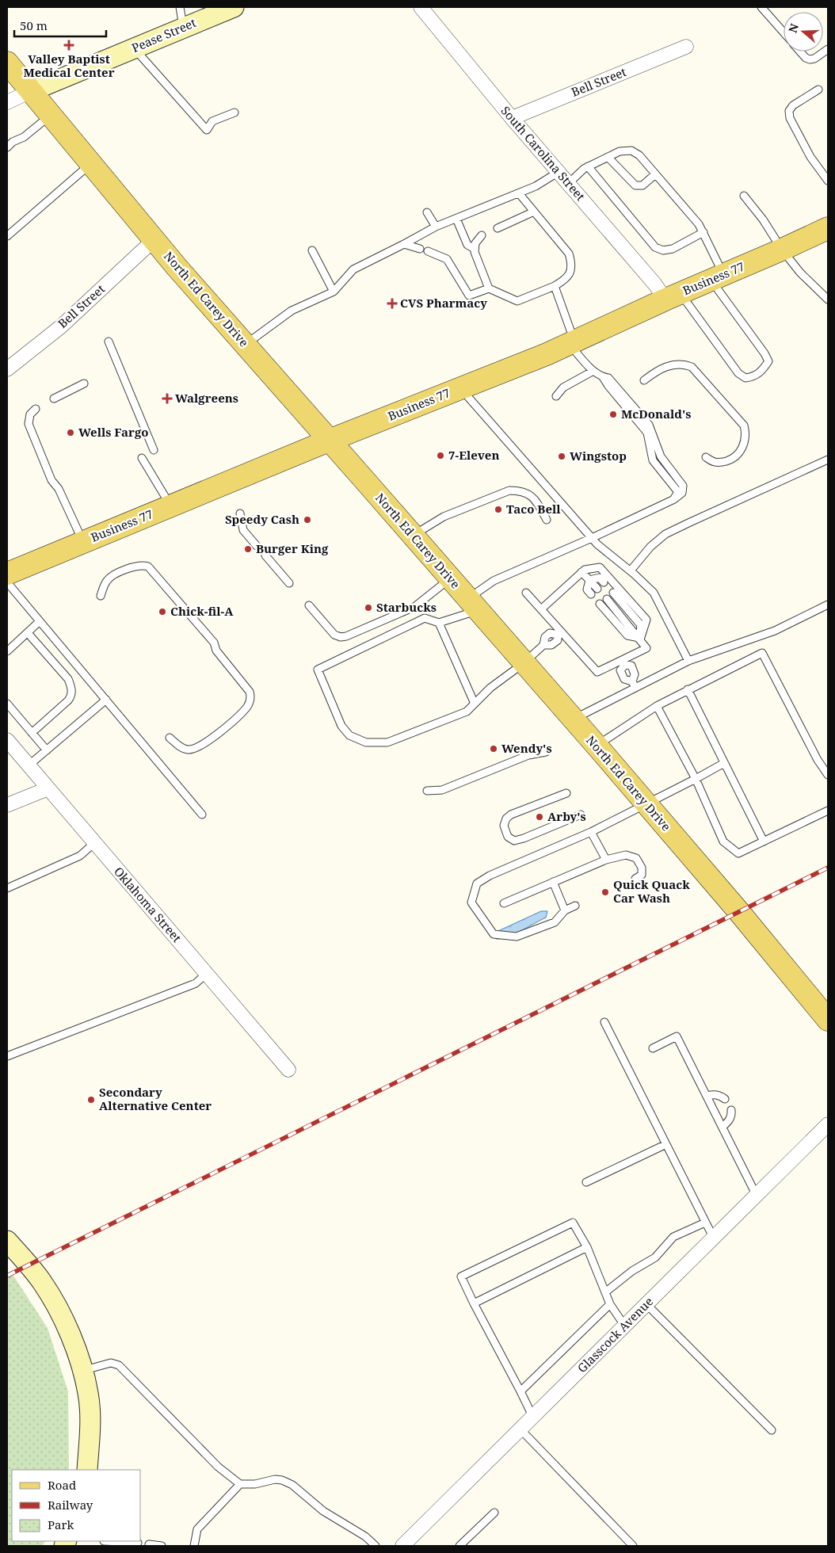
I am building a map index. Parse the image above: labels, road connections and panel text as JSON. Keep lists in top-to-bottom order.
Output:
{
  "streets": {
    "main road": ["Business 77", "North Ed Carey Drive"],
    "street": [
      "Pease Street",
      "Bell Street",
      "South Carolina Street",
      "Oklahoma Street",
      "Glasscock Avenue"
    ]
  },
  "crossings": [
    ["Pease Street", "North Ed Carey Drive"],
    ["Bell Street", "South Carolina Street"],
    ["Bell Street", "North Ed Carey Drive"],
    ["South Carolina Street", "Business 77"],
    ["Business 77", "North Ed Carey Drive"]
  ],
  "places": {
    "health": ["Valley Baptist Medical Center", "CVS Pharmacy", "Walgreens"],
    "other": [
      "McDonald's",
      "Wells Fargo",
      "7-Eleven",
      "Wingstop",
      "Taco Bell",
      "Speedy Cash",
      "Burger King",
      "Starbucks",
      "Chick-fil-A",
      "Wendy's",
      "Arby's",
      "Quick Quack Car Wash",
      "Secondary Alternative Center"
    ]
  },
  "legend": ["Road", "Railway", "Park"],
  "scale_bar": "50 m",
  "north": "left"
}
